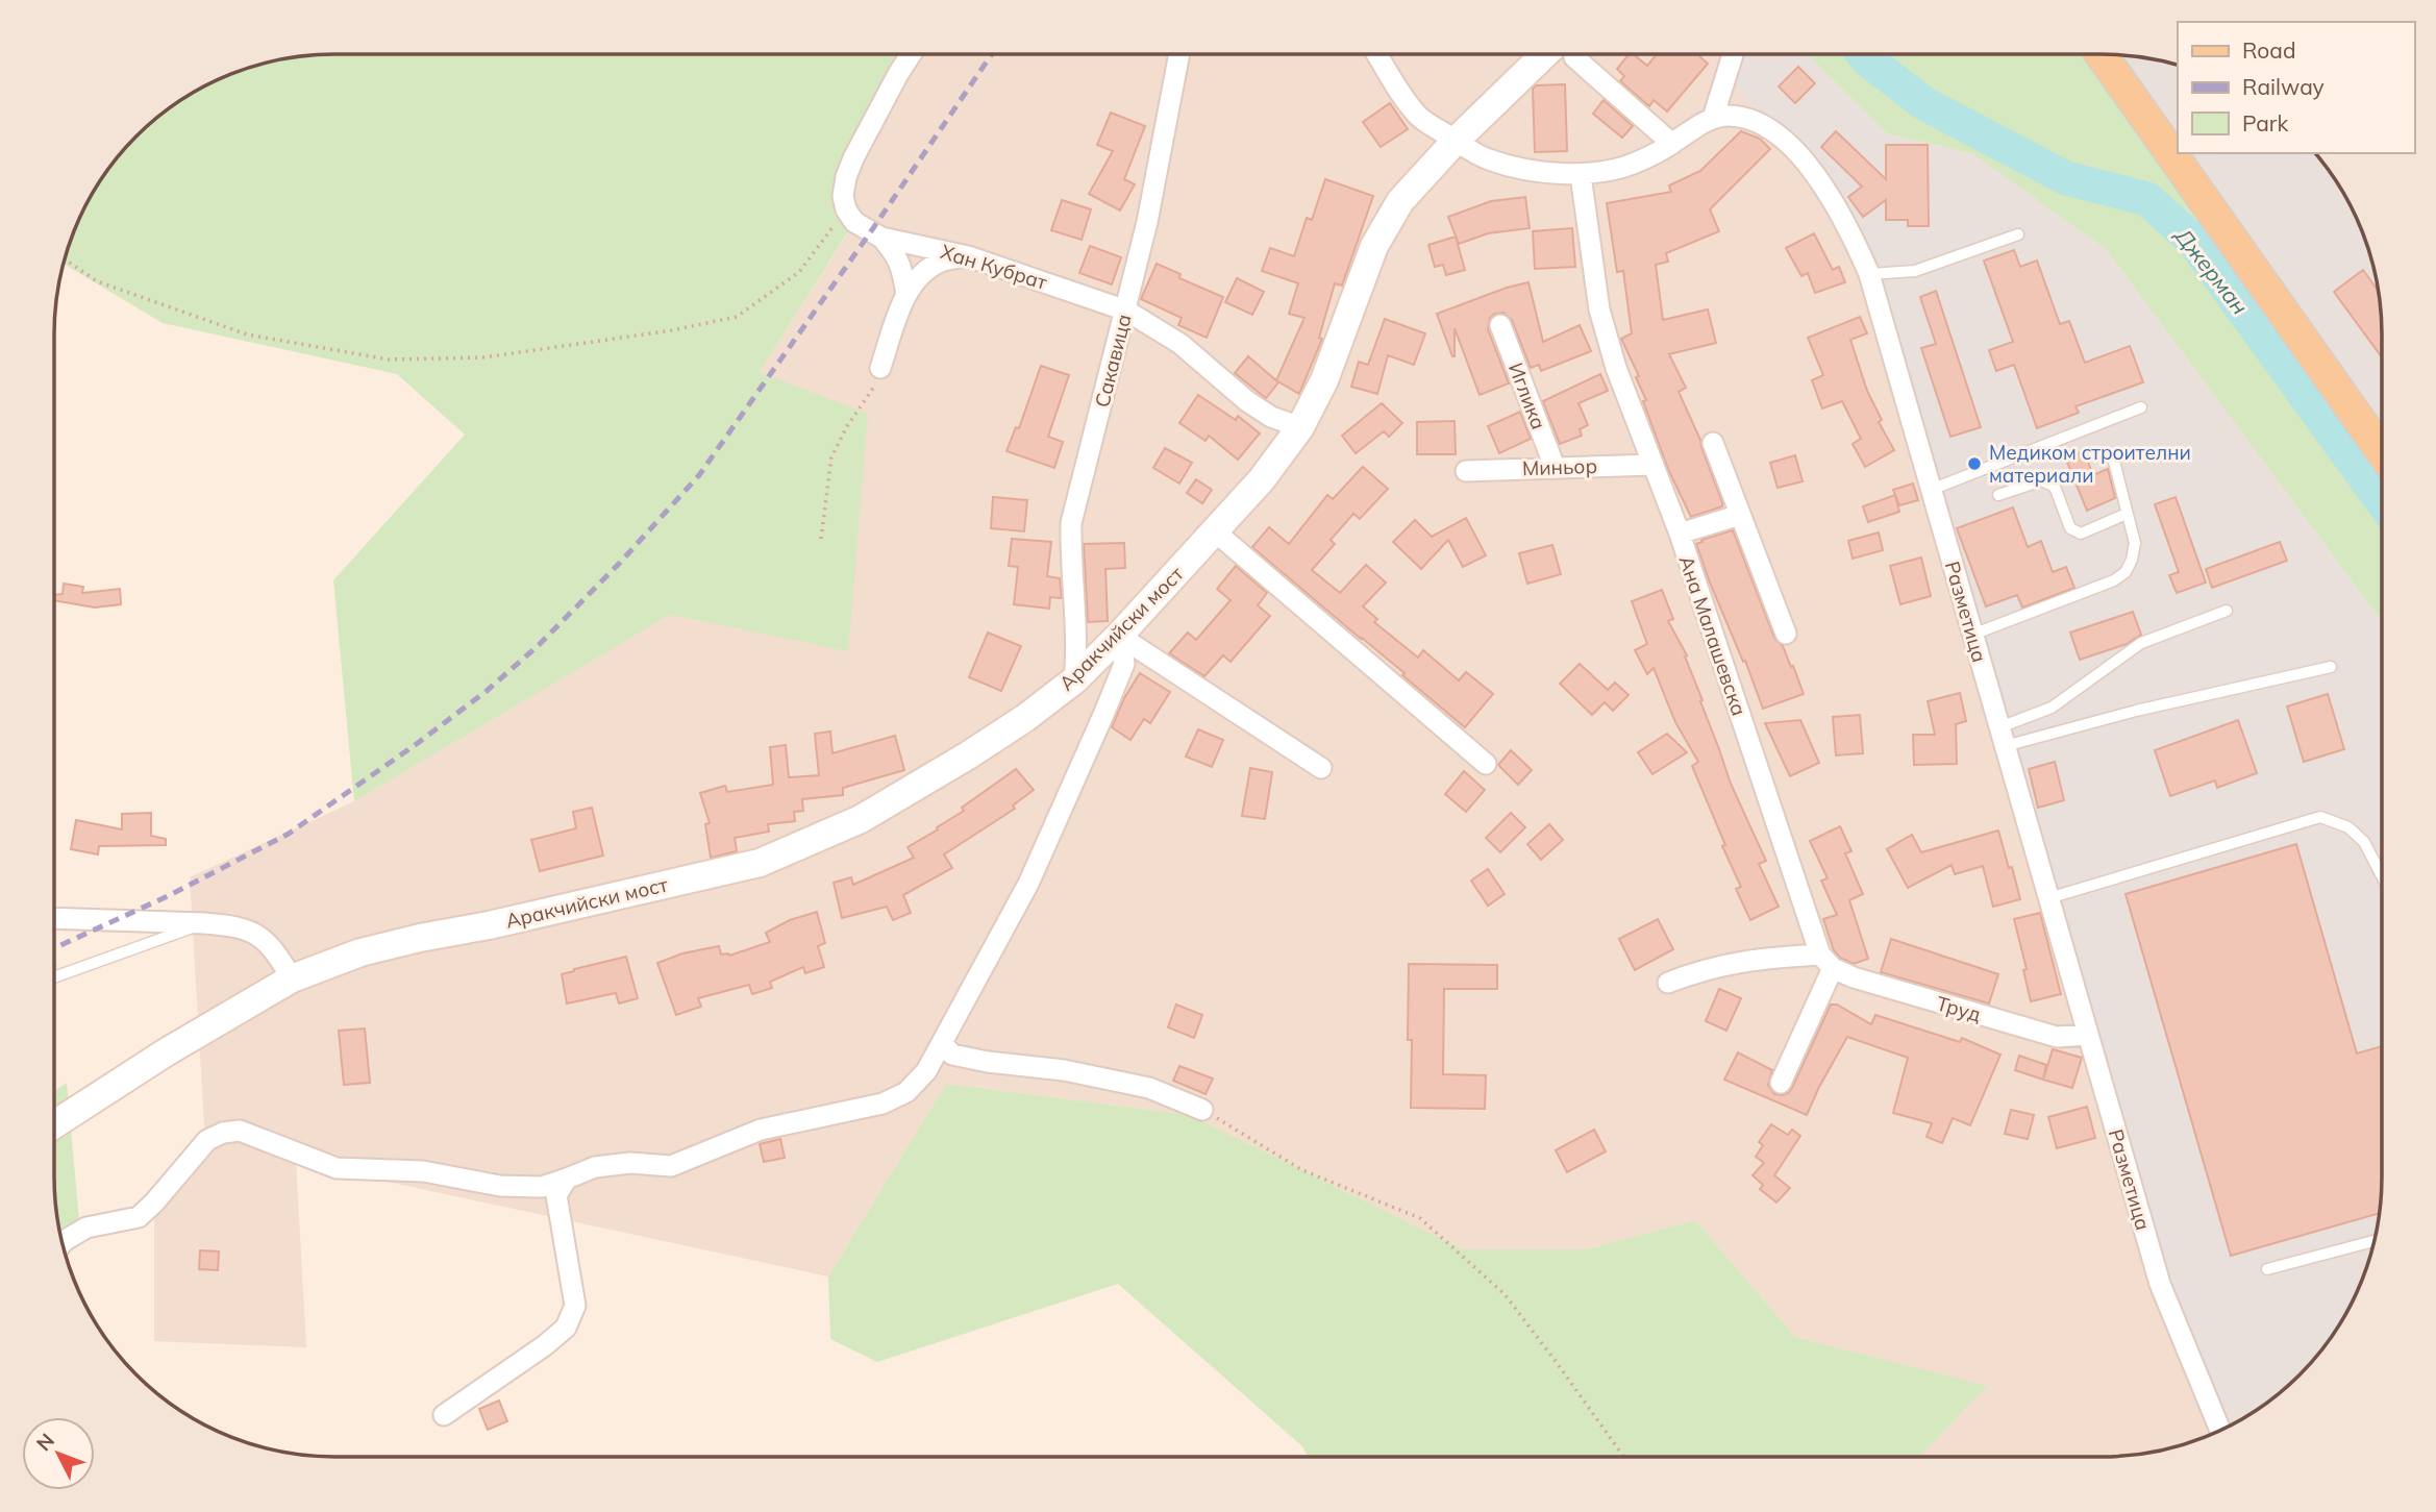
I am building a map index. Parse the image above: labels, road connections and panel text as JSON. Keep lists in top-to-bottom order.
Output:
{
  "streets": {
    "main road": ["Аракчийски мост"],
    "street": [
      "Хан Кубрат",
      "Сакавица",
      "Иглика",
      "Миньор",
      "Разметица",
      "Ана Малашевска",
      "Труд"
    ]
  },
  "crossings": [
    ["Хан Кубрат", "Сакавица"],
    ["Хан Кубрат", "Аракчийски мост"],
    ["Сакавица", "Аракчийски мост"],
    ["Иглика", "Миньор"],
    ["Миньор", "Ана Малашевска"],
    ["Разметица", "Труд"],
    ["Ана Малашевска", "Труд"]
  ],
  "water": ["Джерман"],
  "places": ["Медиком строителни материали"],
  "legend": ["Road", "Railway", "Park"],
  "north": "top left"
}
